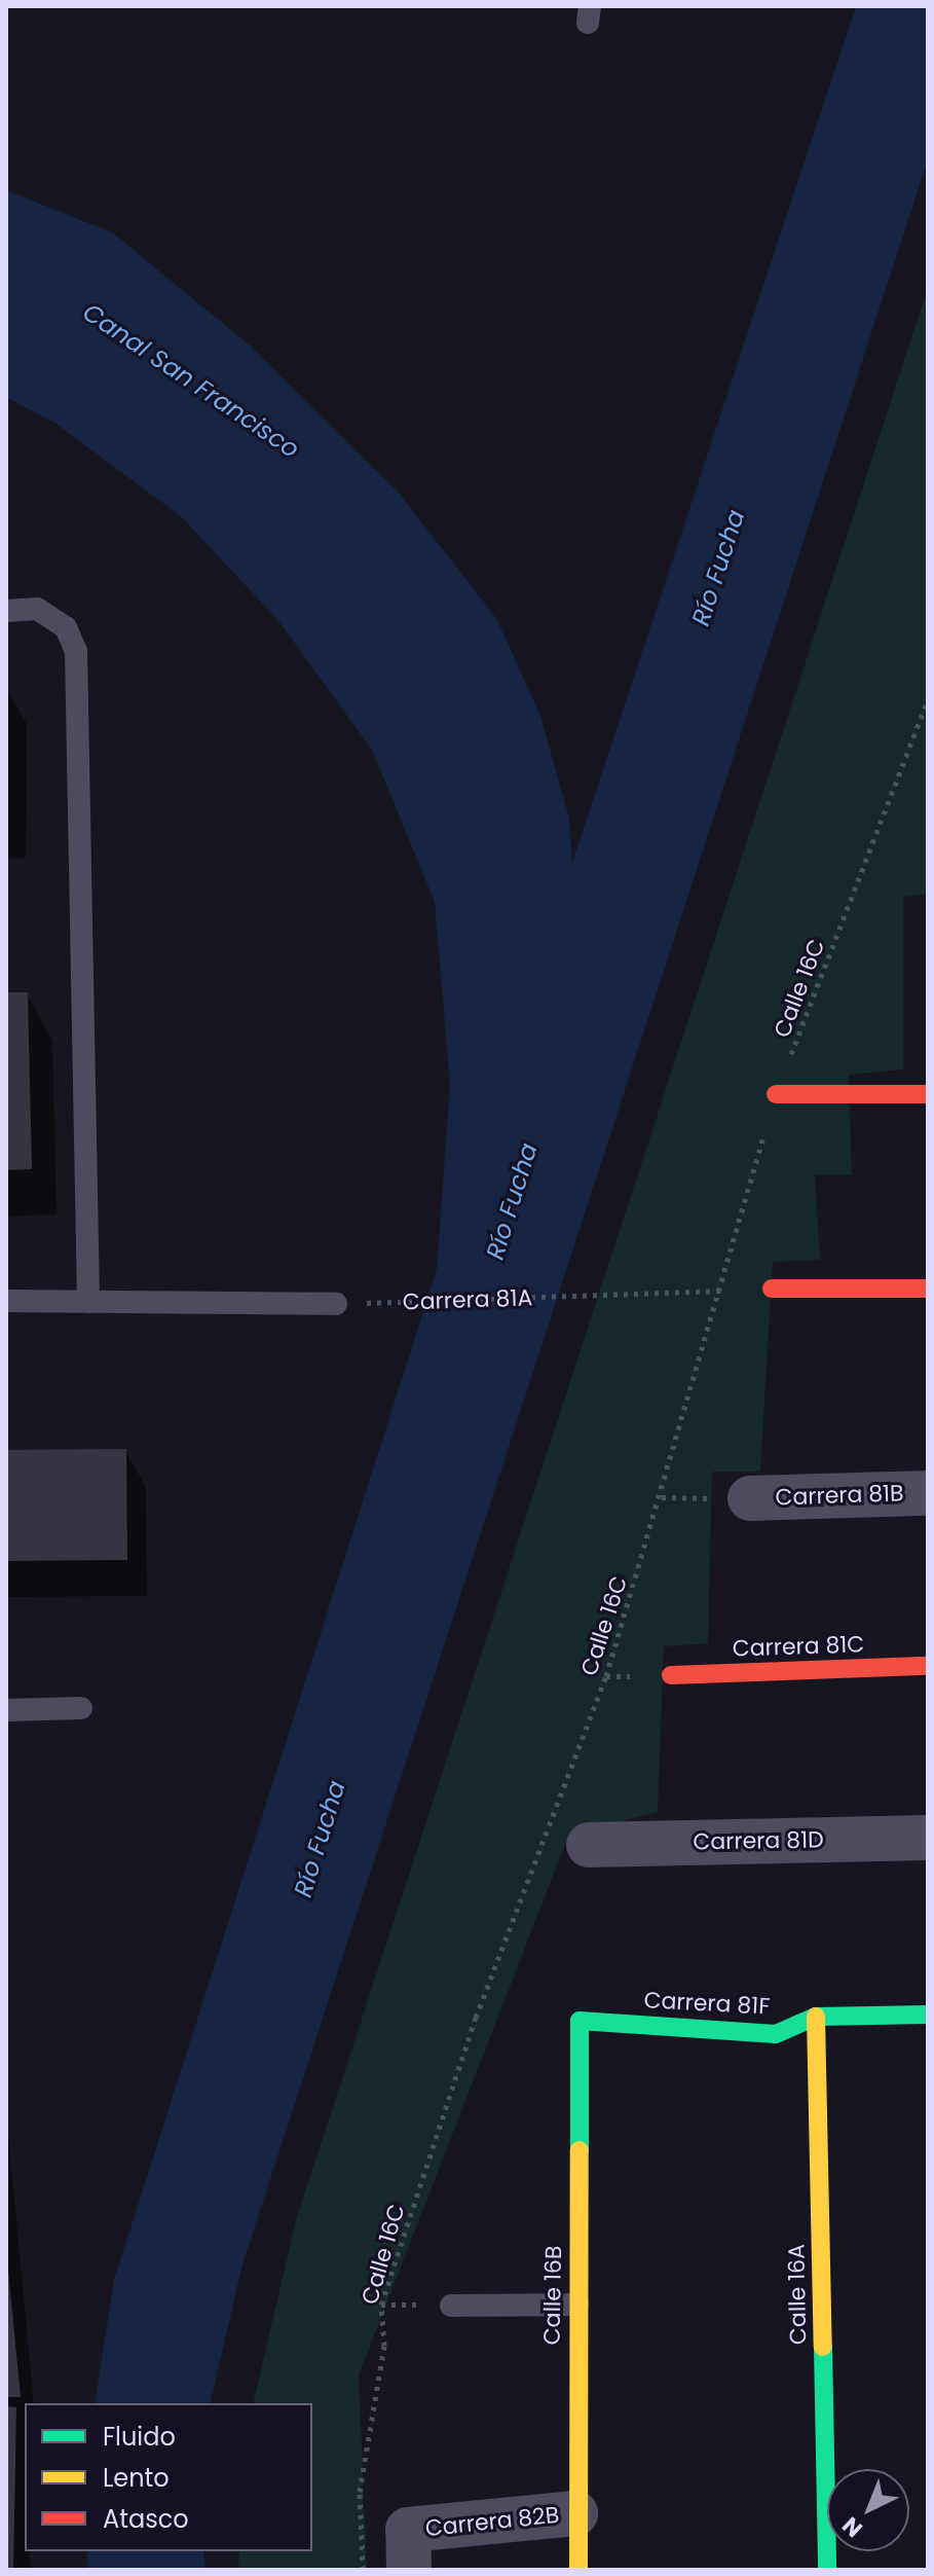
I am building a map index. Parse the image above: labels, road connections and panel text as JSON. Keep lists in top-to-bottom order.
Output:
{
  "streets": {
    "street": [
      "Carrera 81B",
      "Carrera 81C",
      "Carrera 81D",
      "Carrera 81F",
      "Calle 16A",
      "Calle 16B",
      "Carrera 82B"
    ],
    "path": ["Calle 16C", "Carrera 81A"]
  },
  "crossings": [
    ["Calle 16C", "Carrera 81A"],
    ["Carrera 81F", "Calle 16A"],
    ["Carrera 81F", "Calle 16B"],
    ["Calle 16B", "Carrera 82B"]
  ],
  "water": ["Canal San Francisco", "Río Fucha"],
  "legend": ["Fluido", "Lento", "Atasco"],
  "north": "bottom left"
}
